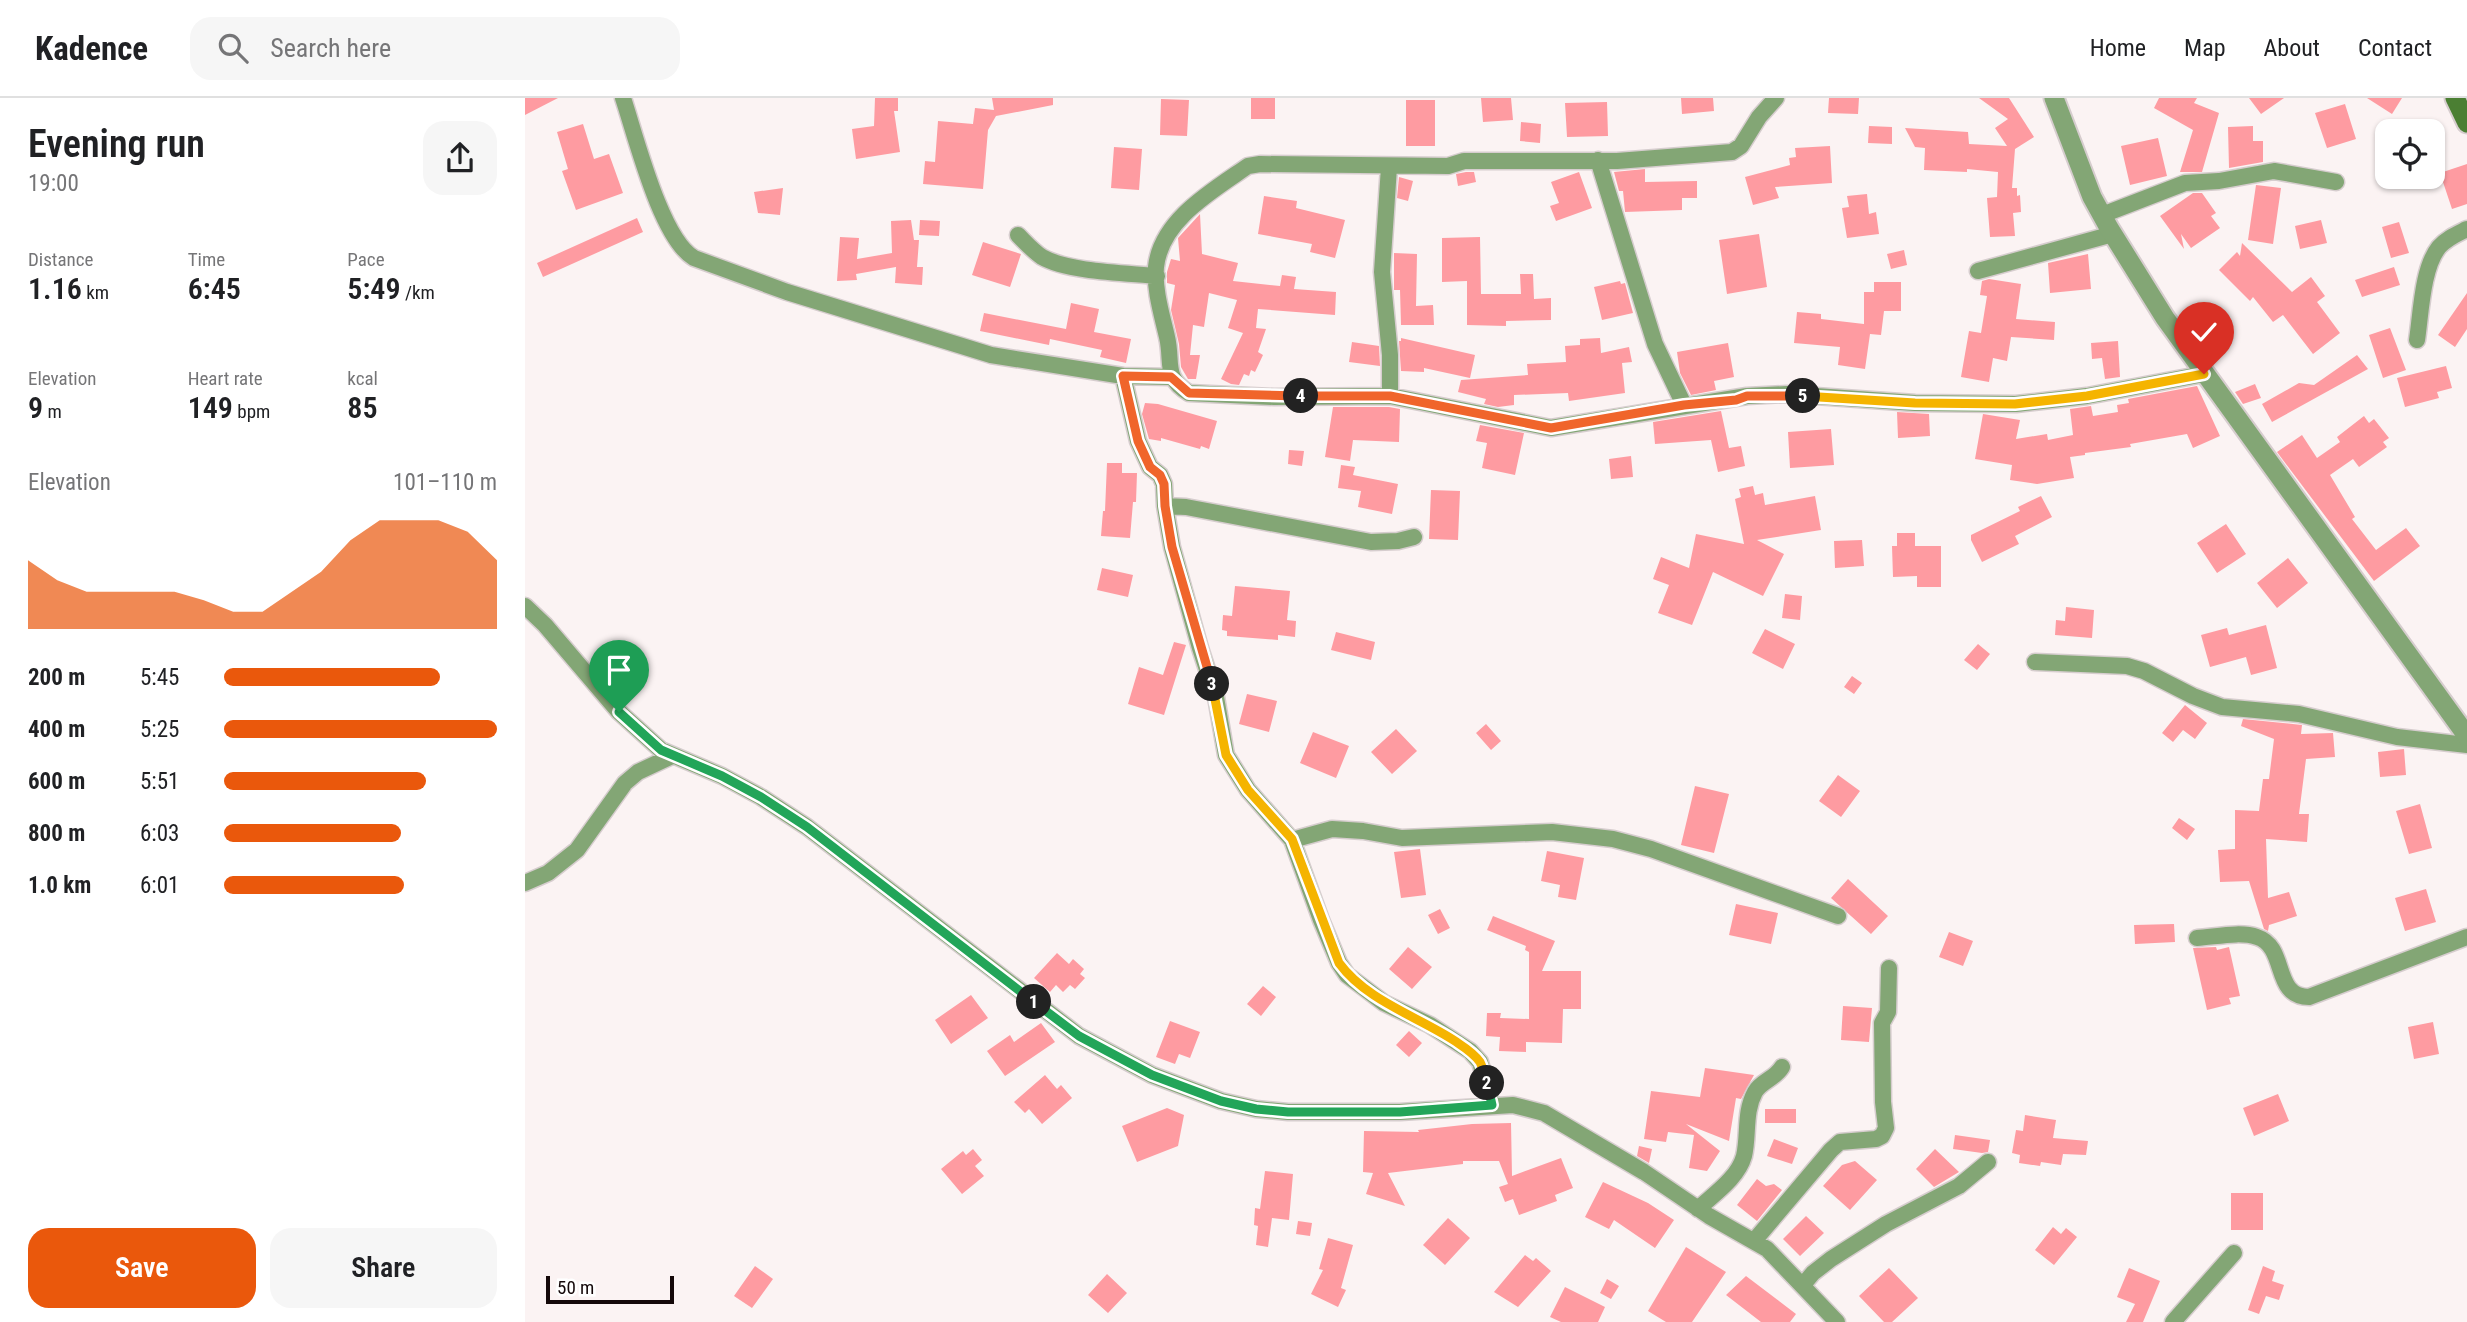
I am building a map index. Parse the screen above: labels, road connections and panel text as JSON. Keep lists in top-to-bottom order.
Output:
{
  "scale_bar": "50 m",
  "page": {
    "header": "Kadence",
    "search": "Search here",
    "nav": [
      "Home",
      "Map",
      "About",
      "Contact"
    ],
    "heading": ["Evening run", "19:00"],
    "stats": [
      ["Distance", "1.16 km"],
      ["Time", "6:45"],
      ["Pace", "5:49 /km"],
      ["Elevation", "9 m"],
      ["Heart rate", "149 bpm"],
      ["kcal", "85"]
    ],
    "pins": [
      "4",
      "5",
      "3",
      "1",
      "2"
    ],
    "chart": ["Elevation", "101–110 m"],
    "list": [
      {
        "name": "200 m",
        "note": "5:45"
      },
      {
        "name": "400 m",
        "note": "5:25"
      },
      {
        "name": "600 m",
        "note": "5:51"
      },
      {
        "name": "800 m",
        "note": "6:03"
      },
      {
        "name": "1.0 km",
        "note": "6:01"
      }
    ],
    "buttons": ["Save", "Share"],
    "scale": "50 m"
  }
}
